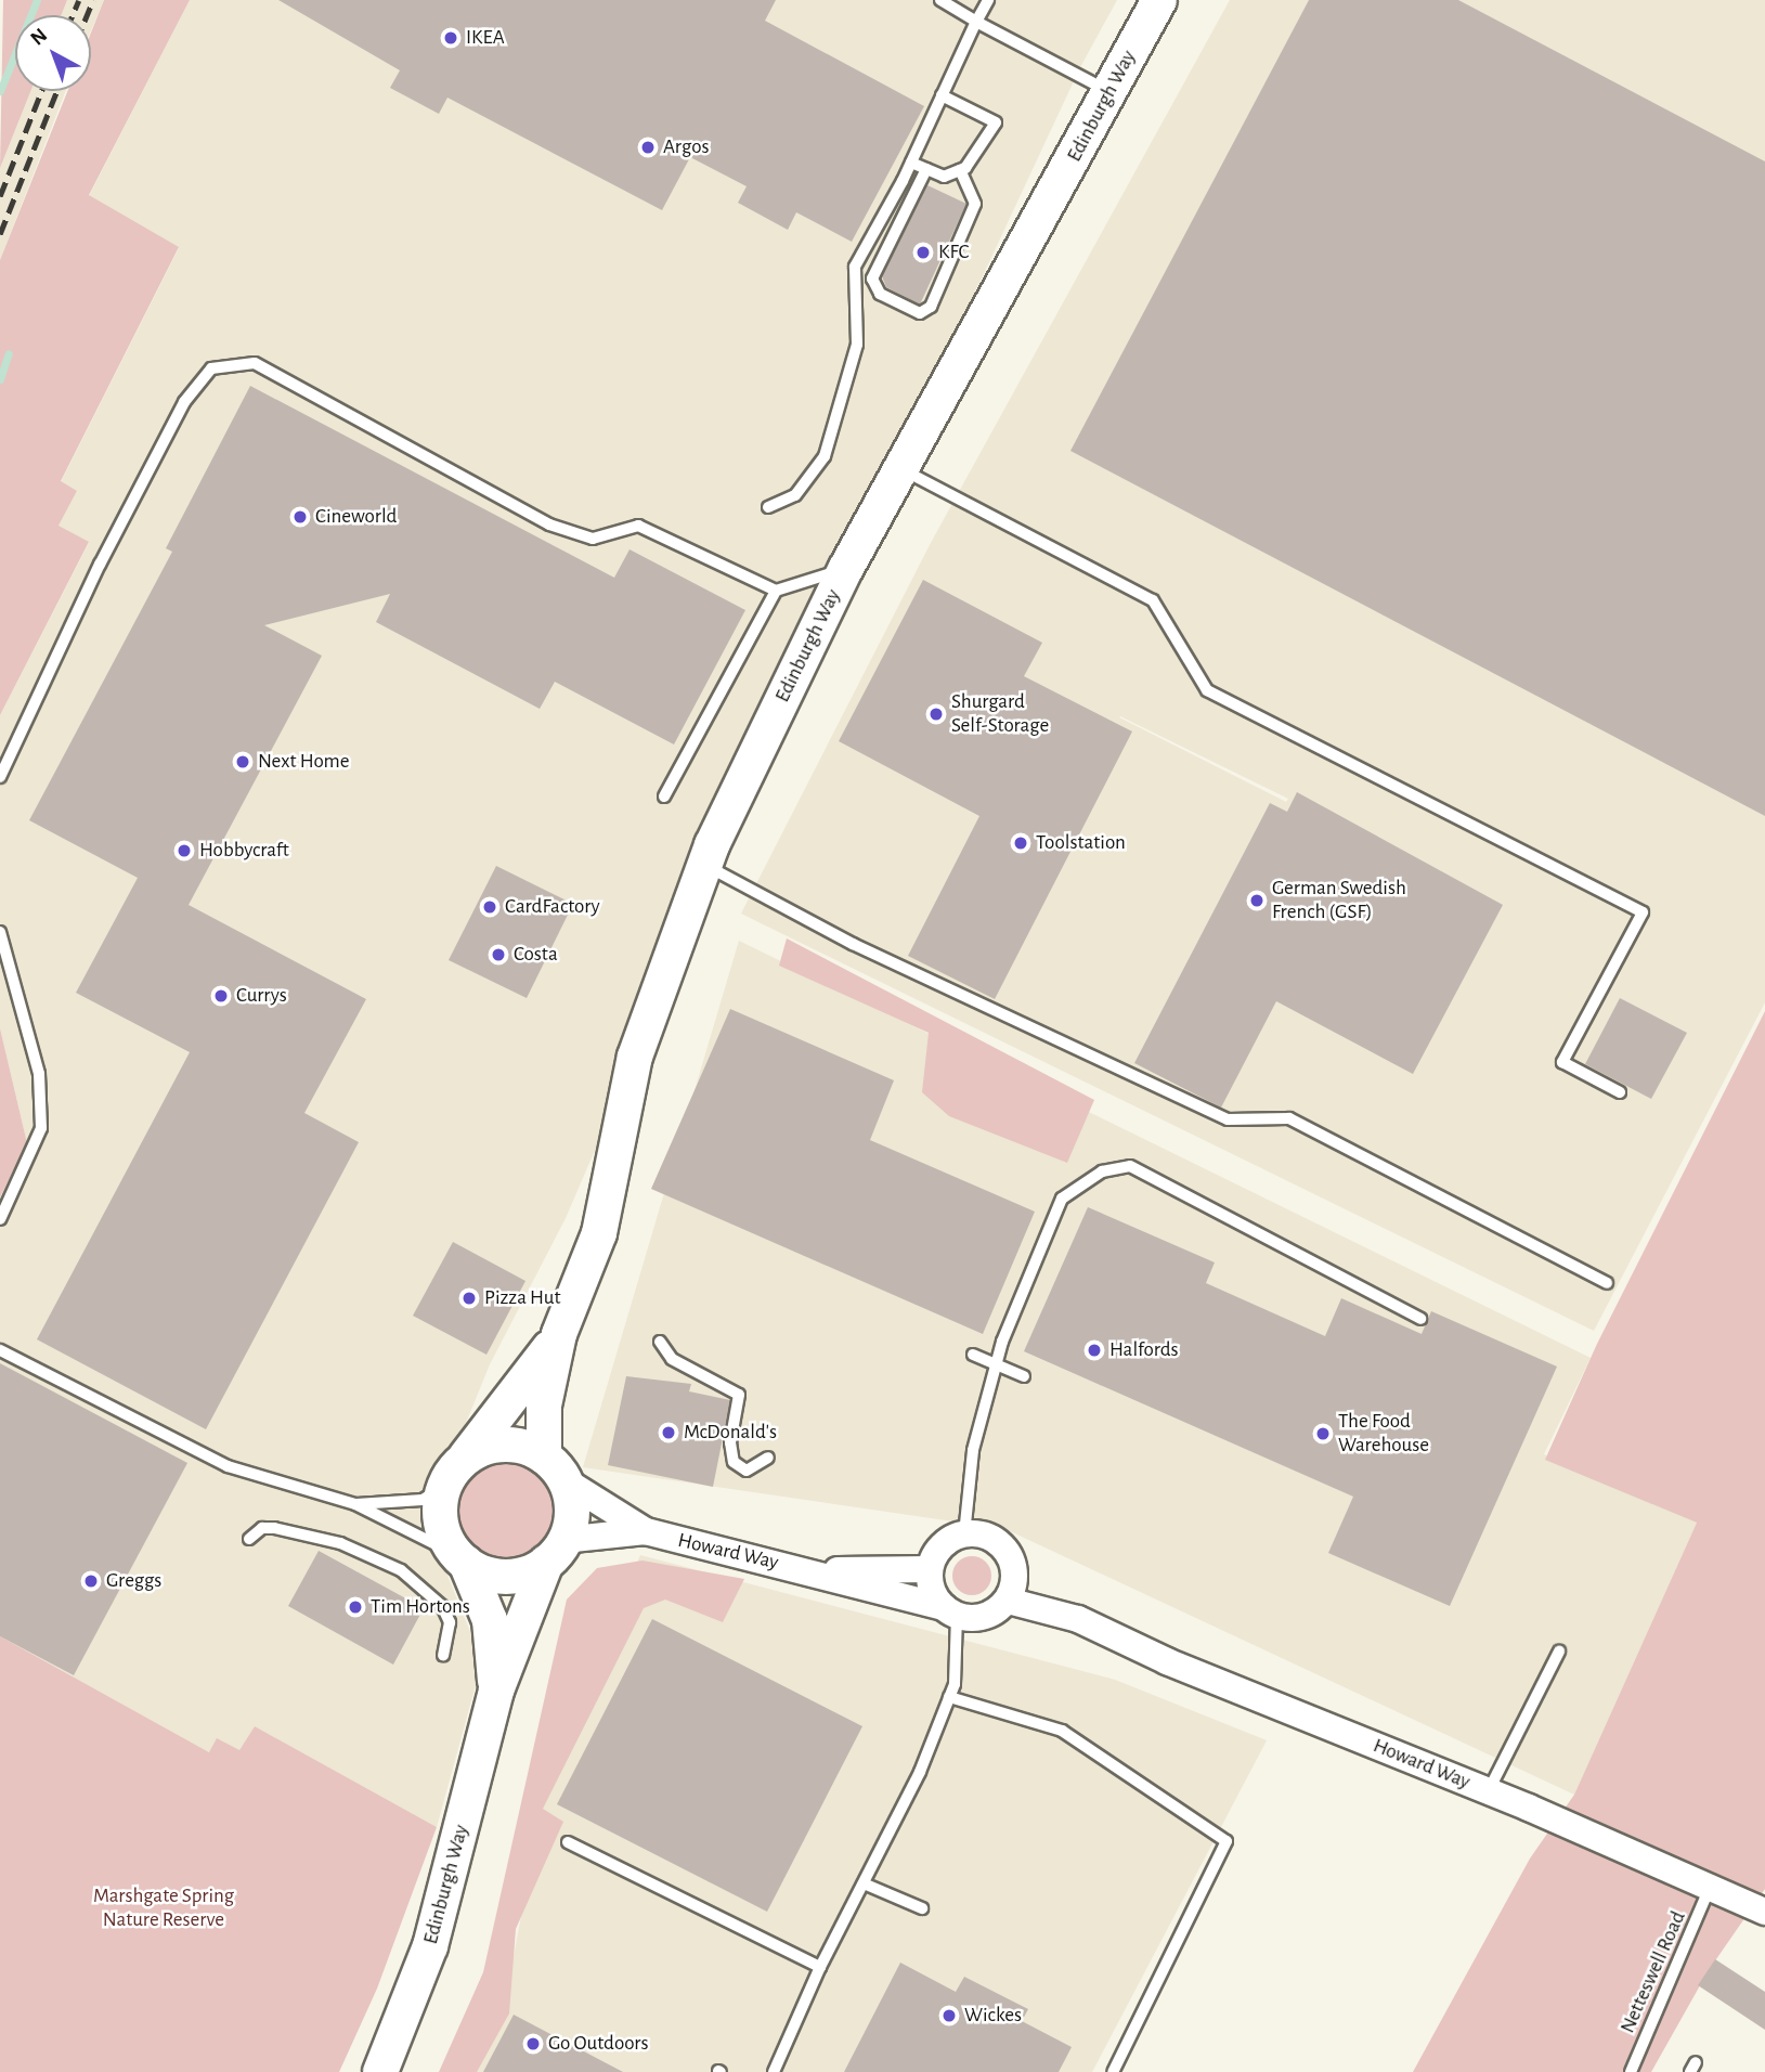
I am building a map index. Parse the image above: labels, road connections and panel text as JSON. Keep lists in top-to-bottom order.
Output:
{
  "streets": {
    "highway": ["Edinburgh Way"],
    "street": ["Howard Way"],
    "lane": ["Netteswell Road"]
  },
  "crossings": [
    ["Howard Way", "Netteswell Road"]
  ],
  "parks": ["Marshgate Spring Nature Reserve"],
  "places": [
    "IKEA",
    "Argos",
    "KFC",
    "Cineworld",
    "Shurgard Self-Storage",
    "Next Home",
    "Toolstation",
    "Hobbycraft",
    "German Swedish French (GSF)",
    "CardFactory",
    "Costa",
    "Currys",
    "Pizza Hut",
    "Halfords",
    "McDonald's",
    "The Food Warehouse",
    "Greggs",
    "Tim Hortons",
    "Wickes",
    "Go Outdoors"
  ],
  "north": "top left"
}
